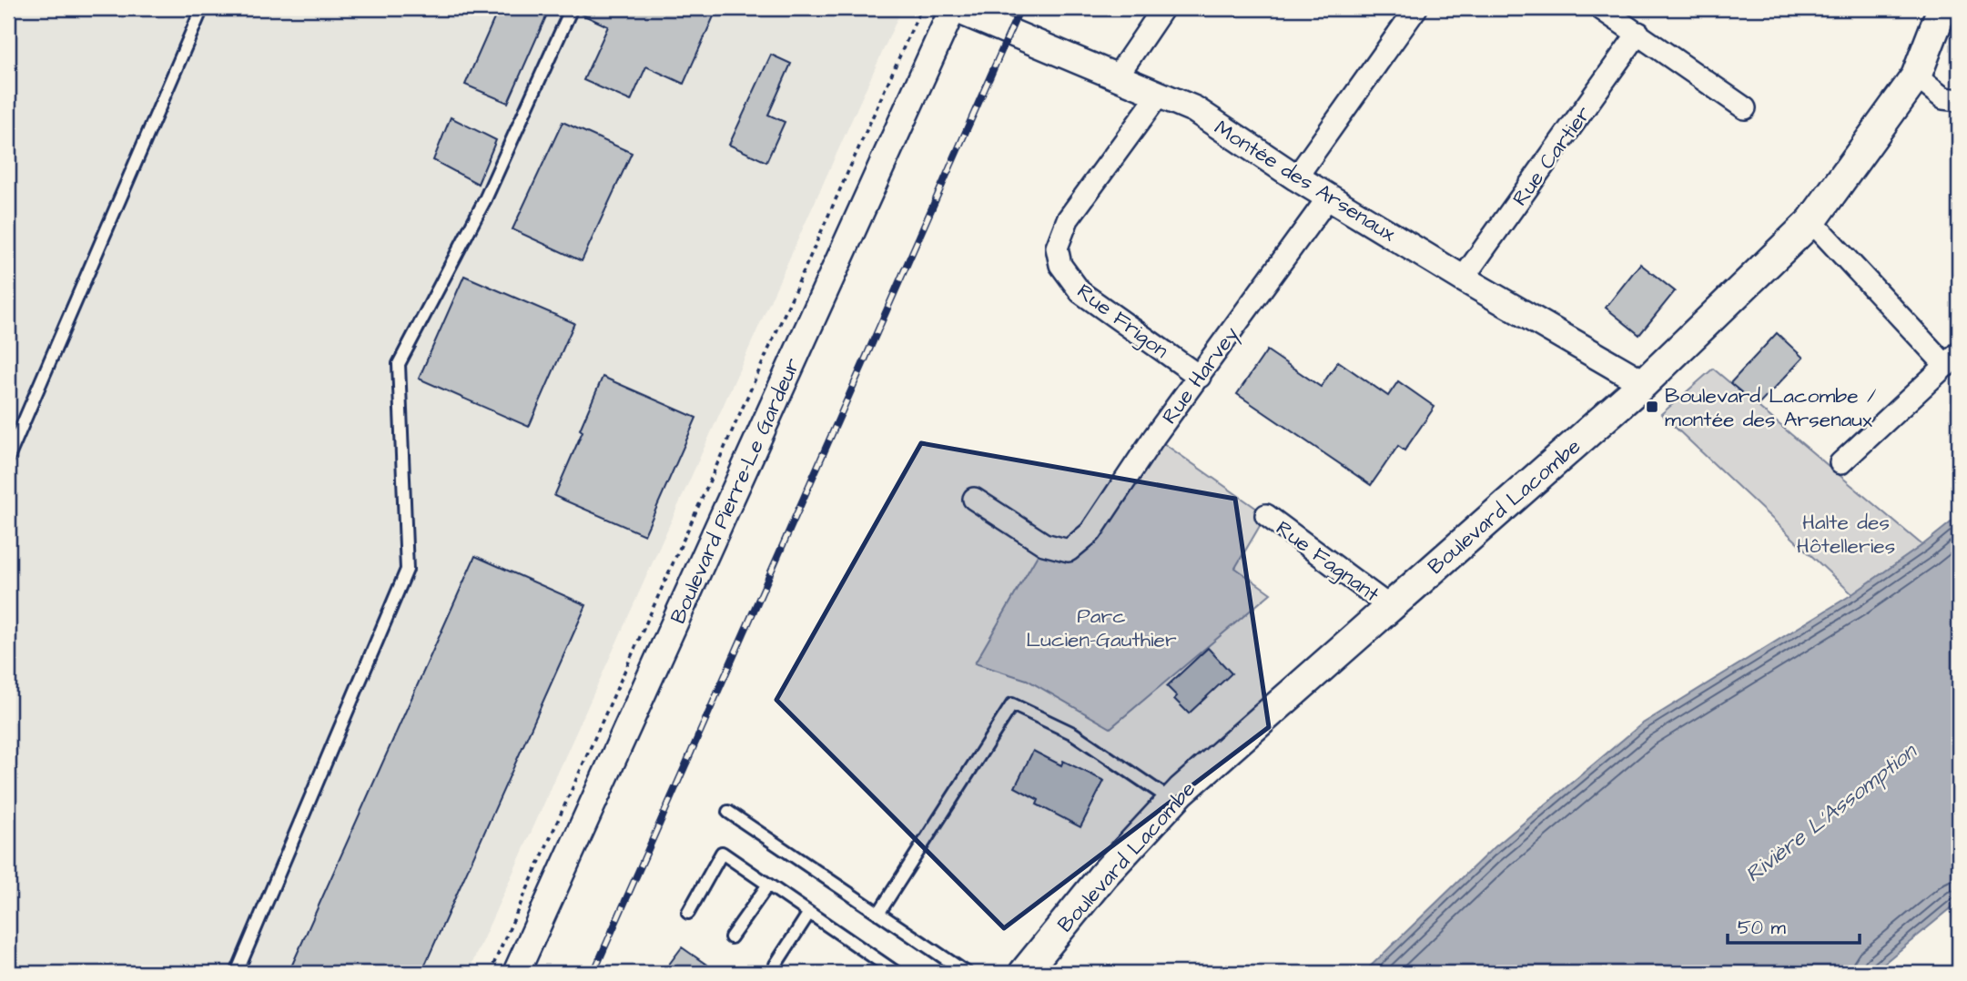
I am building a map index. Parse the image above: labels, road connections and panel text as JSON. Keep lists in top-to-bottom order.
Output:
{
  "streets": {
    "main road": ["Boulevard Lacombe"],
    "street": [
      "Rue Cartier",
      "Montée des Arsenaux",
      "Rue Frigon",
      "Rue Harvey",
      "Boulevard Pierre-Le Gardeur",
      "Rue Fagnant"
    ]
  },
  "crossings": [
    ["Rue Cartier", "Montée des Arsenaux"],
    ["Montée des Arsenaux", "Rue Frigon"],
    ["Montée des Arsenaux", "Rue Harvey"],
    ["Montée des Arsenaux", "Boulevard Pierre-Le Gardeur"],
    ["Montée des Arsenaux", "Boulevard Lacombe"],
    ["Rue Frigon", "Rue Harvey"],
    ["Boulevard Lacombe", "Rue Fagnant"]
  ],
  "water": ["Rivière L'Assomption"],
  "parks": ["Halte des Hôtelleries", "Parc Lucien-Gauthier"],
  "places": {
    "transit": ["Boulevard Lacombe / montée des Arsenaux"]
  },
  "scale_bar": "50 m"
}
